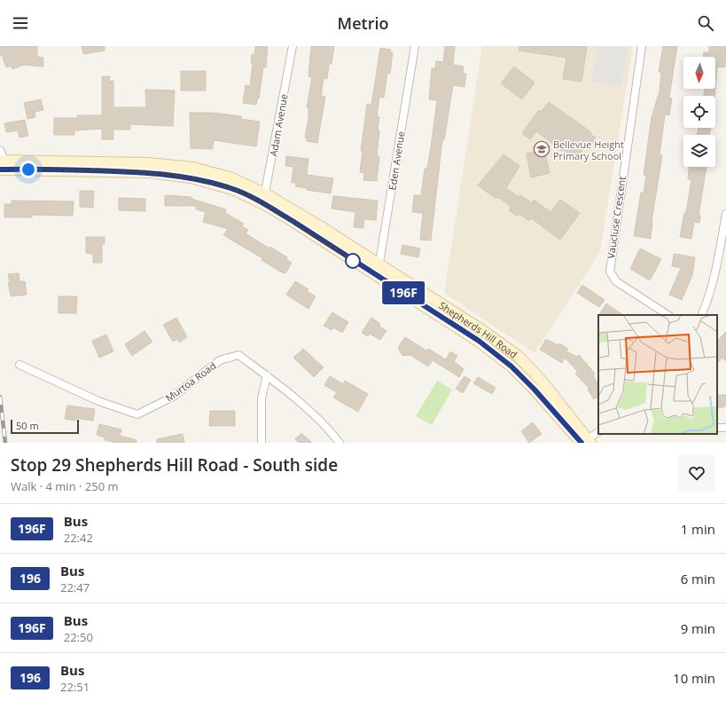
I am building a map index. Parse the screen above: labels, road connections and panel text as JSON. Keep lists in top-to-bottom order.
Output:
{
  "streets": {
    "main road": ["Shepherds Hill Road"],
    "street": [
      "Adam Avenue",
      "Eden Avenue",
      "Vaucluse Crescent",
      "Murtoa Road"
    ]
  },
  "crossings": [
    ["Adam Avenue", "Shepherds Hill Road"],
    ["Eden Avenue", "Shepherds Hill Road"]
  ],
  "places": {
    "school or university": ["Bellevue Height Primary School"]
  },
  "lines": ["bus line 196F"],
  "scale_bar": "50 m",
  "north": "bottom",
  "page": {
    "header": "Metrio",
    "on_map": "196F",
    "scale": "50 m",
    "heading": ["Stop 29 Shepherds Hill Road - South side", "Walk · 4 min · 250 m"],
    "list": [
      {
        "mark": "196F",
        "name": "Bus",
        "note": "22:42",
        "value": "1 min"
      },
      {
        "mark": "196",
        "name": "Bus",
        "note": "22:47",
        "value": "6 min"
      },
      {
        "mark": "196F",
        "name": "Bus",
        "note": "22:50",
        "value": "9 min"
      },
      {
        "mark": "196",
        "name": "Bus",
        "note": "22:51",
        "value": "10 min"
      }
    ]
  }
}
